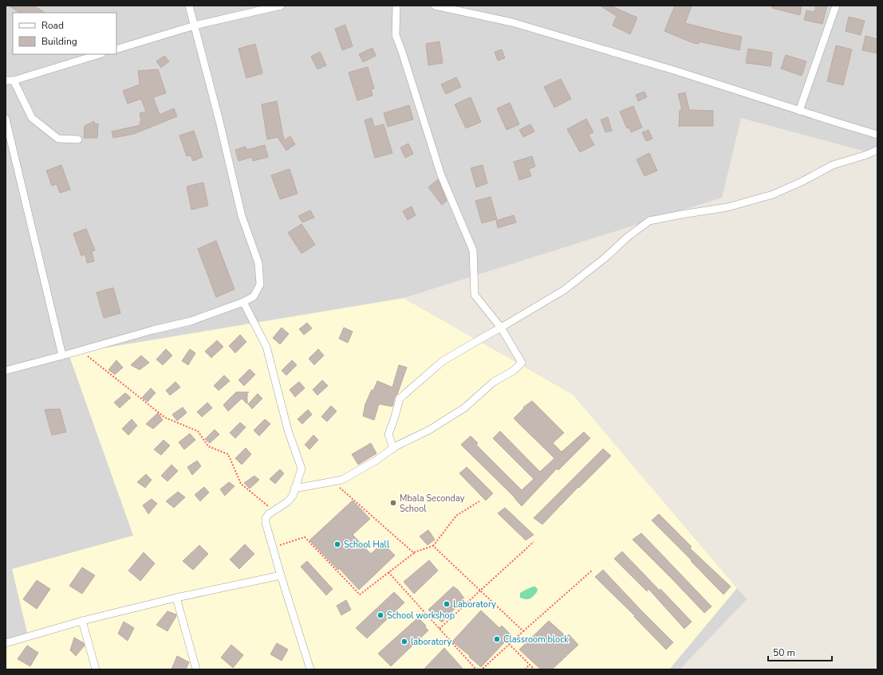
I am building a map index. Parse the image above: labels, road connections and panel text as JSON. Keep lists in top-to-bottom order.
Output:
{
  "places": [
    "Mbala Seconday School",
    "School Hall",
    "Laboratory",
    "School workshop",
    "Classroom block",
    "laboratory"
  ],
  "legend": ["Road", "Building"],
  "scale_bar": "50 m"
}
